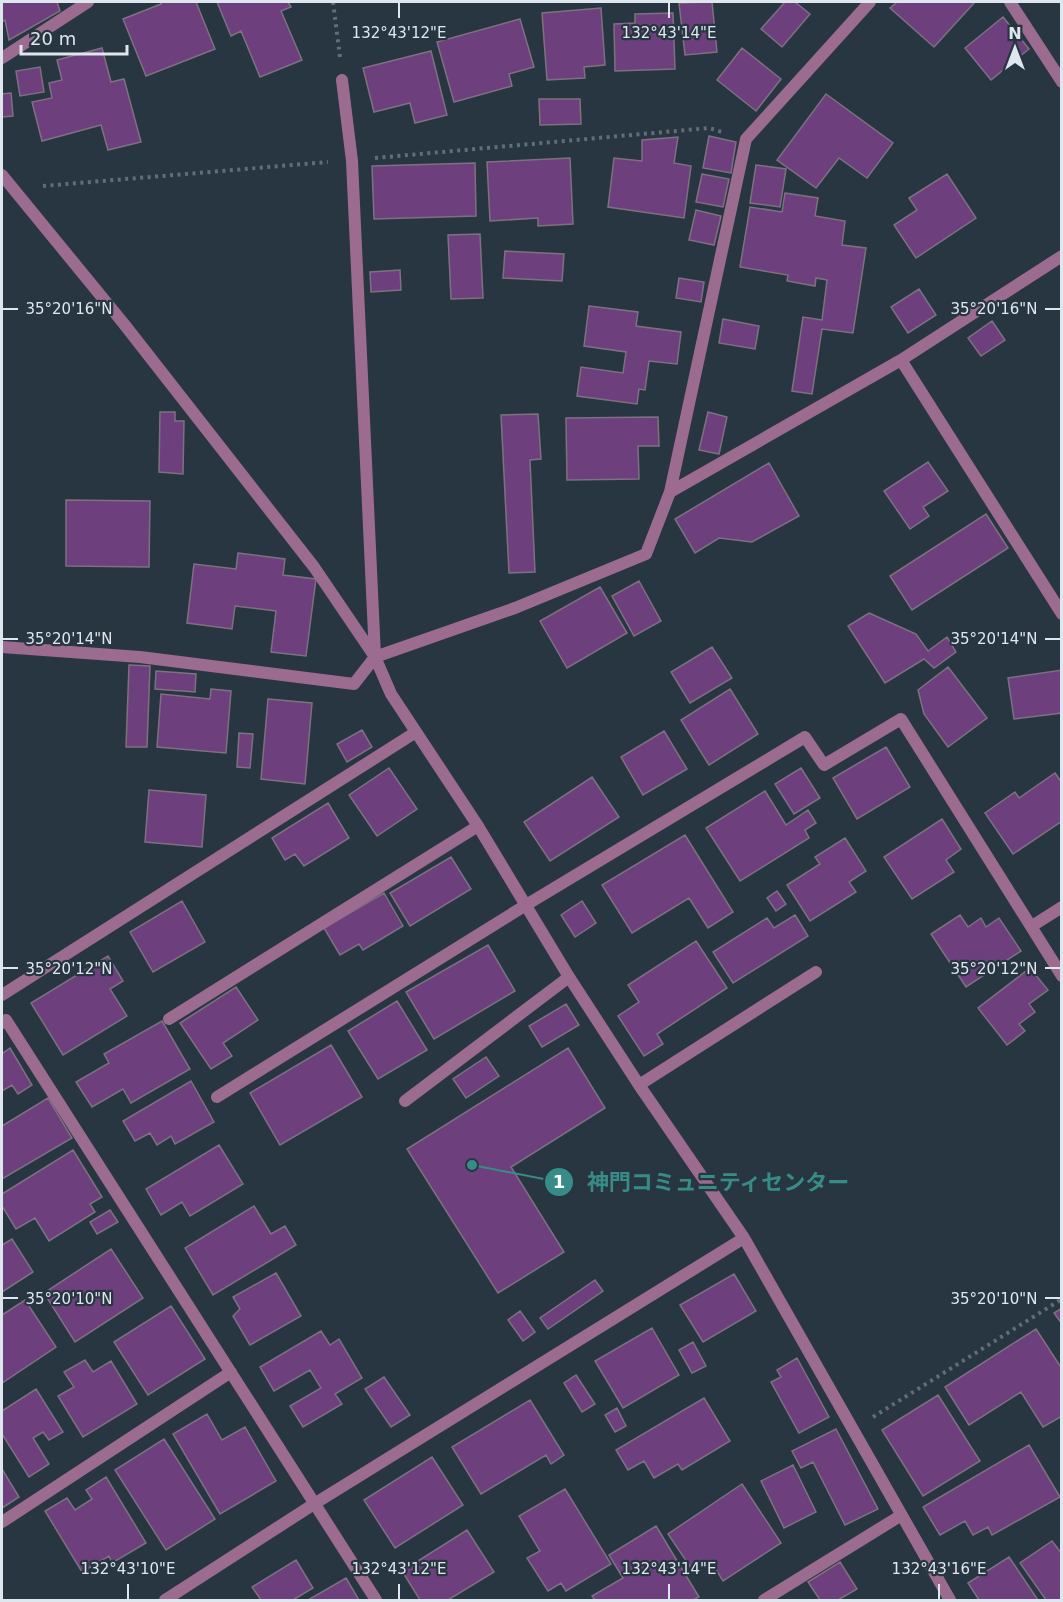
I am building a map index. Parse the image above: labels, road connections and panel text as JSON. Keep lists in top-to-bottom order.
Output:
{
  "places": ["神門コミュニティセンター"],
  "scale_bar": "20 m",
  "north": "top",
  "coordinates": [
    "132°43'12\"E",
    "132°43'14\"E",
    "35°20'16\"N",
    "35°20'14\"N",
    "35°20'12\"N",
    "35°20'10\"N",
    "132°43'10\"E",
    "132°43'16\"E"
  ]
}
